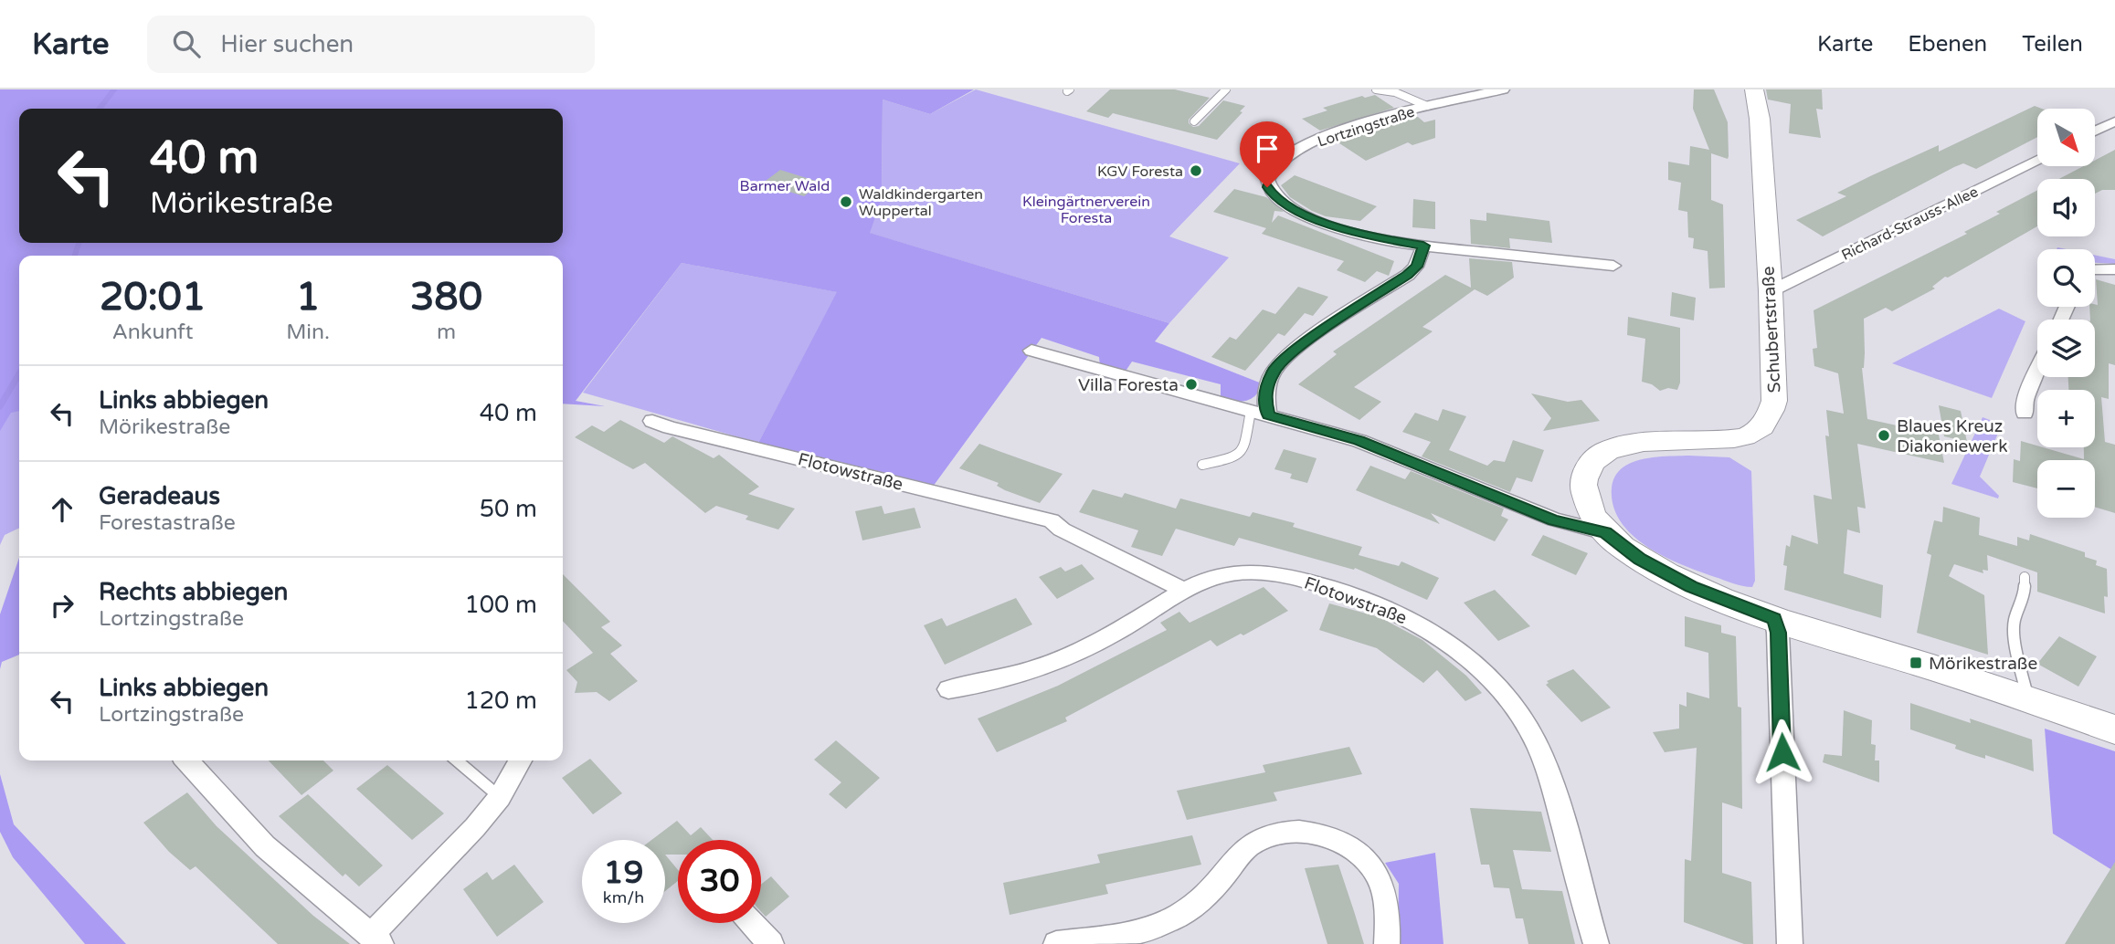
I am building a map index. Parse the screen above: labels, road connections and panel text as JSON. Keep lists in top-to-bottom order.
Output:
{
  "streets": {
    "street": [
      "Lortzingstraße",
      "Richard-Strauss-Allee",
      "Schubertstraße",
      "Flotowstraße"
    ]
  },
  "crossings": [
    ["Richard-Strauss-Allee", "Schubertstraße"]
  ],
  "parks": ["Barmer Wald", "Kleingärtnerverein Foresta"],
  "places": {
    "other": [
      "KGV Foresta",
      "Waldkindergarten Wuppertal",
      "Villa Foresta",
      "Blaues Kreuz Diakoniewerk"
    ],
    "transit": ["Mörikestraße"]
  },
  "north": "bottom right",
  "page": {
    "header": "Karte",
    "search": "Hier suchen",
    "nav": ["Karte", "Ebenen", "Teilen"],
    "map_buttons": ["+", "−"],
    "turn": ["40 m", "Mörikestraße"],
    "eta": [
      "20:01",
      "Ankunft",
      "1",
      "Min.",
      "380",
      "m"
    ],
    "list": [
      {
        "name": "Links abbiegen",
        "note": "Mörikestraße",
        "value": "40 m"
      },
      {
        "name": "Geradeaus",
        "note": "Forestastraße",
        "value": "50 m"
      },
      {
        "name": "Rechts abbiegen",
        "note": "Lortzingstraße",
        "value": "100 m"
      },
      {
        "name": "Links abbiegen",
        "note": "Lortzingstraße",
        "value": "120 m"
      }
    ],
    "speed": "19 km/h",
    "limit": "30"
  }
}
